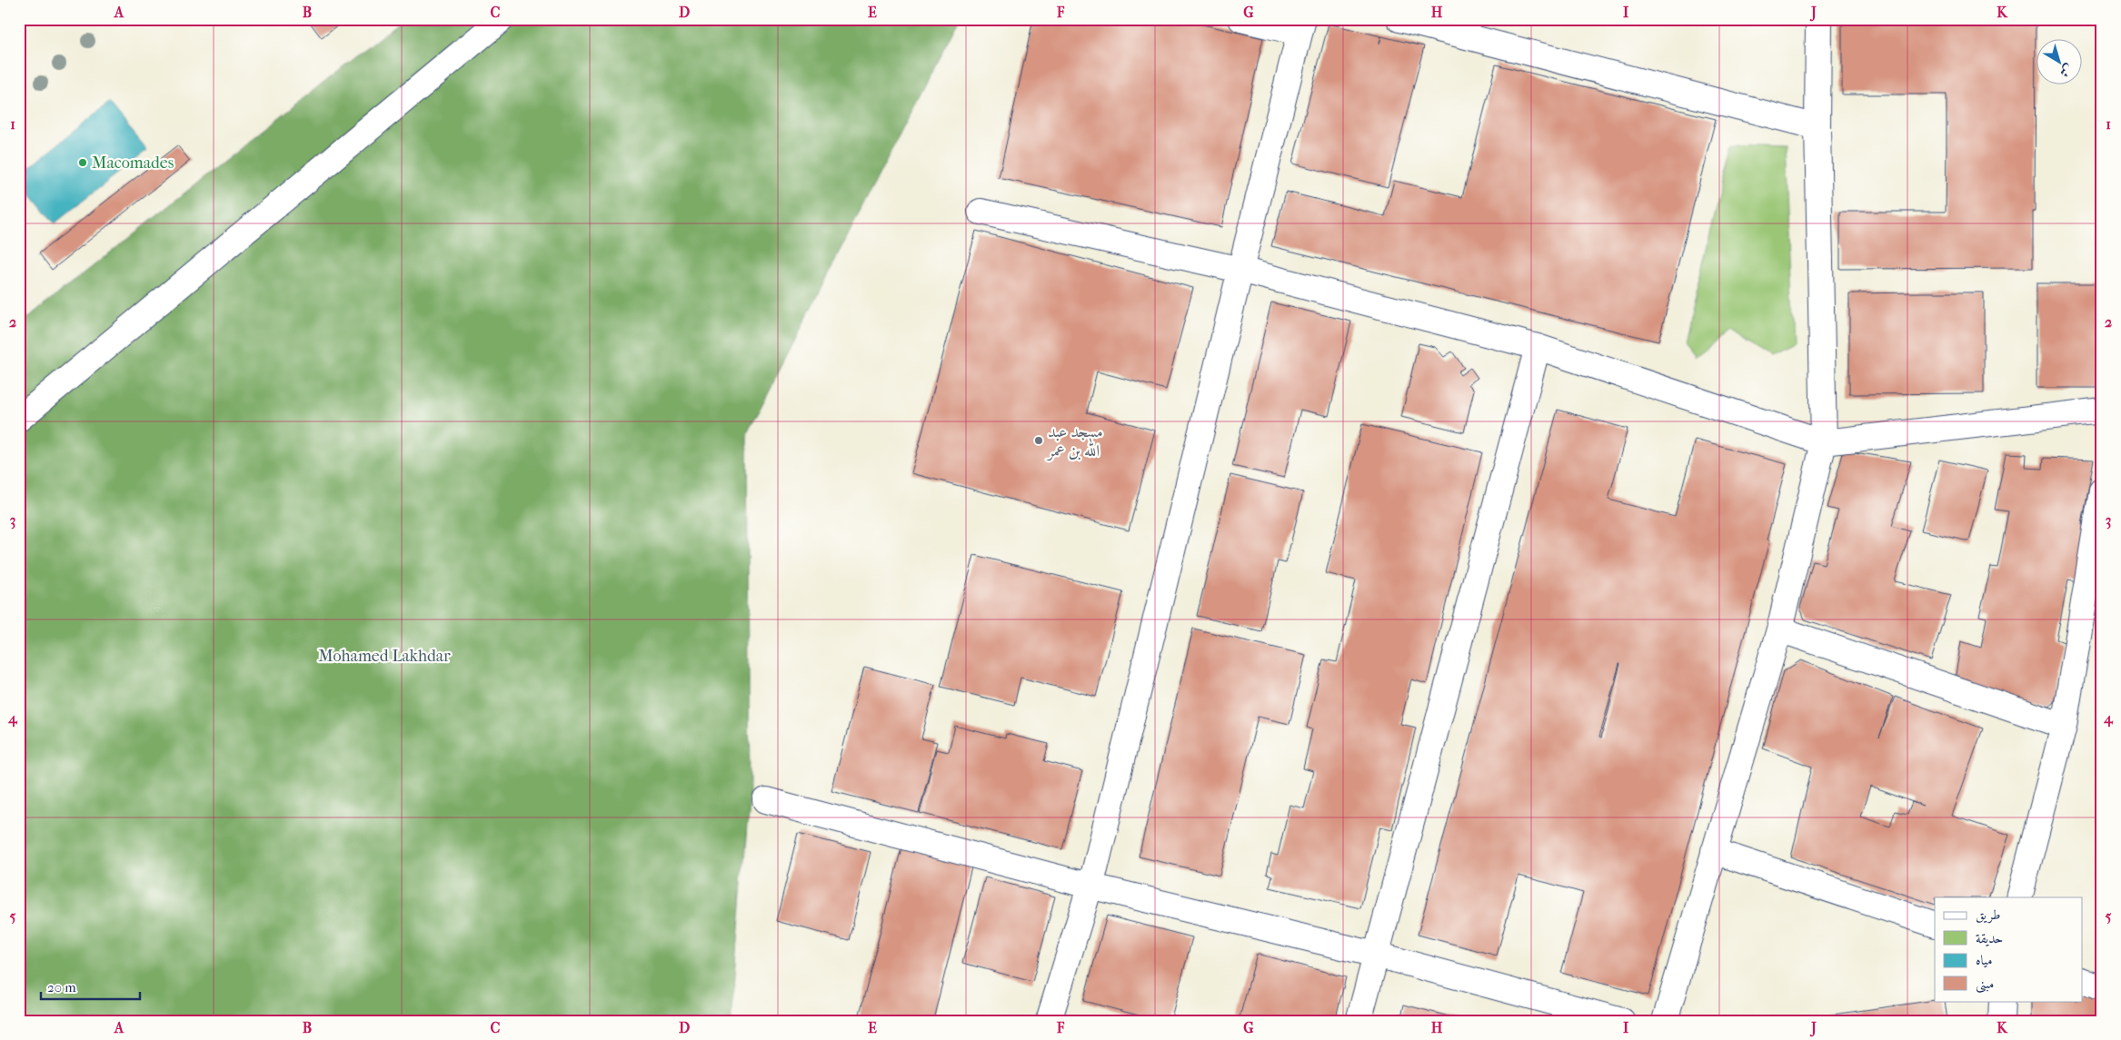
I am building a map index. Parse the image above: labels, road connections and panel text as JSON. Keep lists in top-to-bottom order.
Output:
{
  "parks": ["Mohamed Lakhdar"],
  "places": ["Macomades", "مسجد عبد الله بن عمر"],
  "legend": [
    "طريق",
    "حديقة",
    "مياه",
    "مبنى"
  ],
  "scale_bar": "20 m",
  "north": "bottom right",
  "grid": {
    "columns": [
      "A",
      "B",
      "C",
      "D",
      "E",
      "F",
      "G",
      "H",
      "I",
      "J",
      "K"
    ],
    "rows": [
      "1",
      "2",
      "3",
      "4",
      "5"
    ]
  }
}
